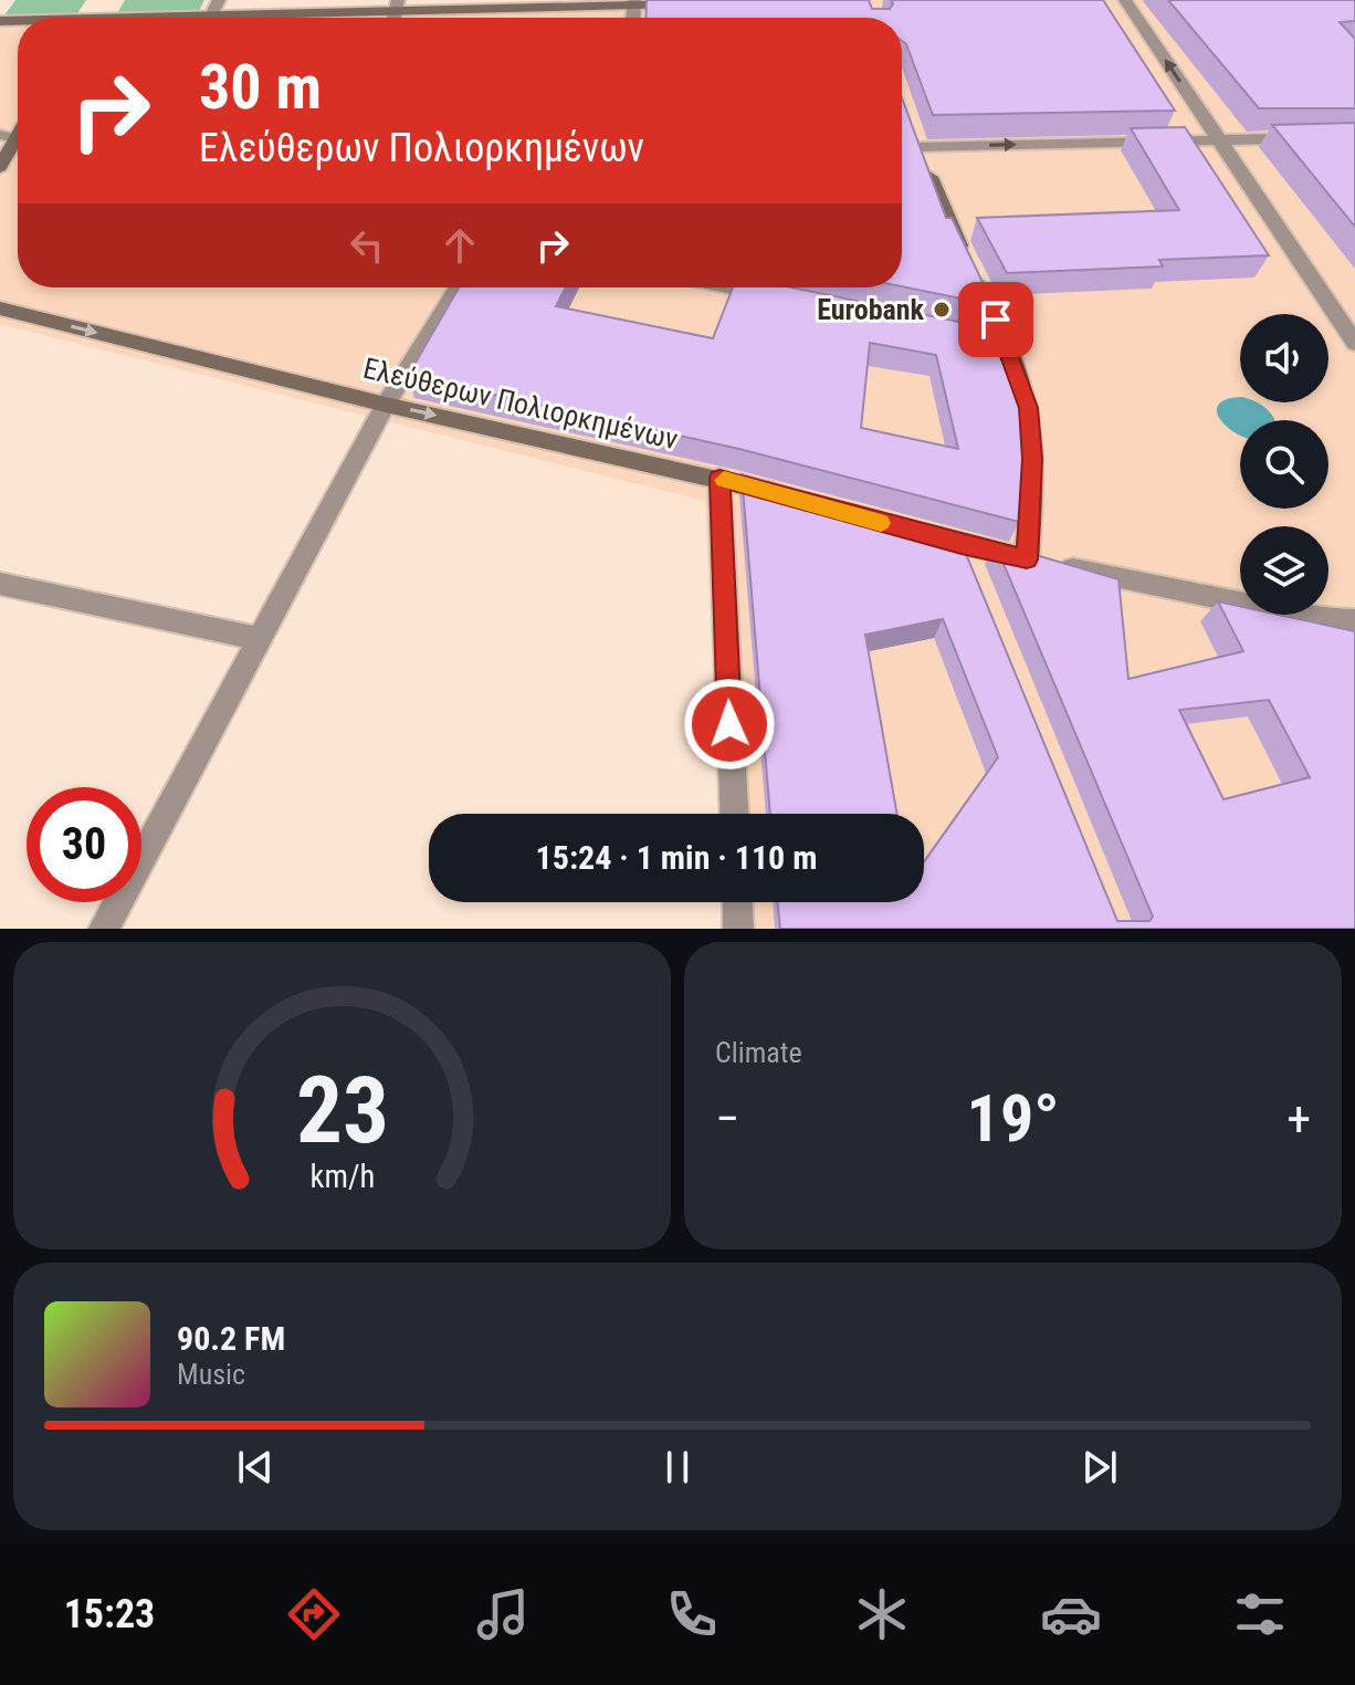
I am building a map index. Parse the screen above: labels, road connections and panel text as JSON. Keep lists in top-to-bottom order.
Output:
{
  "streets": {
    "street": ["Ελεύθερων Πολιορκημένων"]
  },
  "one_way": ["Ελεύθερων Πολιορκημένων"],
  "places": ["Eurobank"],
  "page": {
    "turn": ["30 m", "Ελεύθερων Πολιορκημένων"],
    "limit": "30",
    "trip": "15:24 · 1 min · 110 m",
    "tile": "Climate",
    "heat": ["−", "19°", "+"],
    "song": ["90.2 FM", "Music"],
    "tabs": "15:23",
    "gauge": ["23", "km/h"]
  }
}
